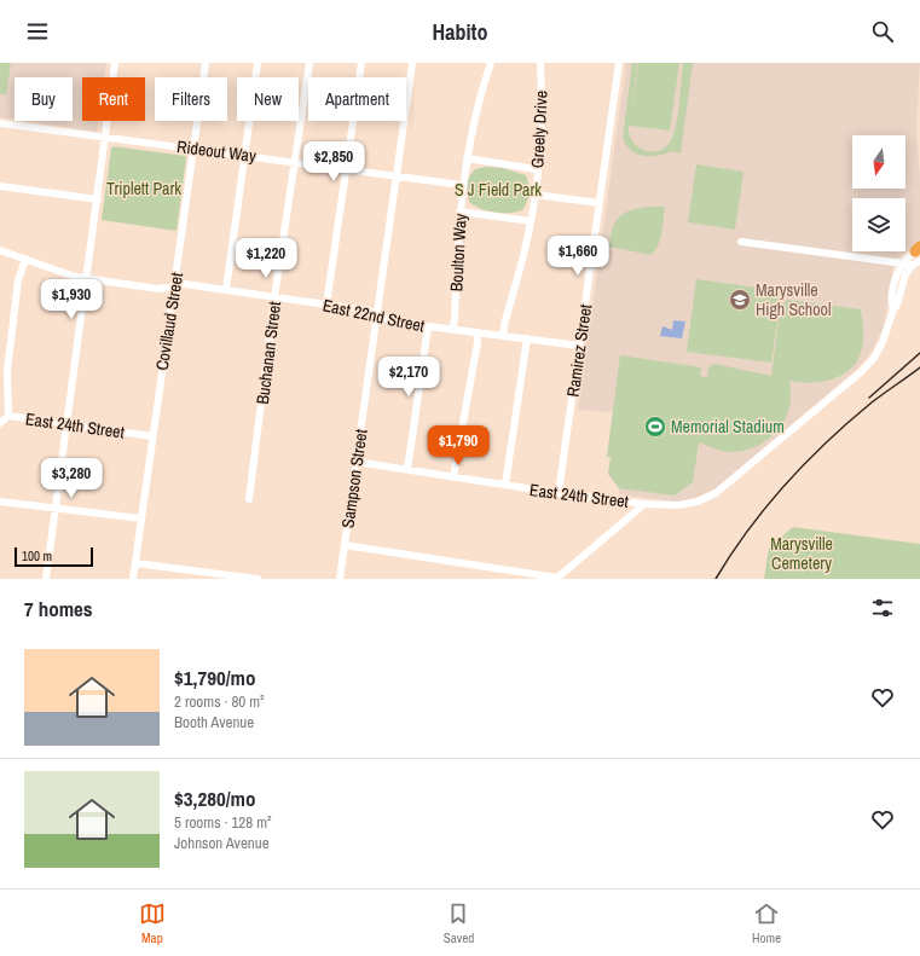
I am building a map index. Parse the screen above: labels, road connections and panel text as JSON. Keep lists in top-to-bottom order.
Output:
{
  "streets": {
    "street": [
      "Greely Drive",
      "Rideout Way",
      "Boulton Way",
      "East 22nd Street",
      "Covillaud Street",
      "Ramirez Street",
      "Buchanan Street",
      "East 24th Street",
      "Sampson Street"
    ]
  },
  "crossings": [
    ["Greely Drive", "East 22nd Street"],
    ["Rideout Way", "Boulton Way"],
    ["Rideout Way", "Covillaud Street"],
    ["Rideout Way", "Buchanan Street"],
    ["Rideout Way", "Sampson Street"],
    ["Boulton Way", "East 22nd Street"],
    ["East 22nd Street", "Covillaud Street"],
    ["East 22nd Street", "Ramirez Street"],
    ["East 22nd Street", "Buchanan Street"],
    ["East 22nd Street", "Sampson Street"],
    ["Covillaud Street", "East 24th Street"],
    ["Ramirez Street", "East 24th Street"],
    ["East 24th Street", "Sampson Street"]
  ],
  "parks": ["Triplett Park", "S J Field Park", "Marysville Cemetery"],
  "places": {
    "school or university": ["Marysville High School"],
    "sports": ["Memorial Stadium"]
  },
  "scale_bar": "100 m",
  "north": "bottom",
  "page": {
    "header": "Habito",
    "chip": [
      "Buy",
      "Rent",
      "Filters",
      "New",
      "Apartment"
    ],
    "price": [
      "$2,850",
      "$1,660",
      "$1,220",
      "$1,930",
      "$2,170",
      "$1,790",
      "$3,280"
    ],
    "scale": "100 m",
    "heading": "7 homes",
    "list": [
      {
        "name": "$1,790/mo",
        "note": "2 rooms · 80 m² · Booth Avenue"
      },
      {
        "name": "$3,280/mo",
        "note": "5 rooms · 128 m² · Johnson Avenue"
      }
    ],
    "tabs": ["Map", "Saved", "Home"]
  }
}
